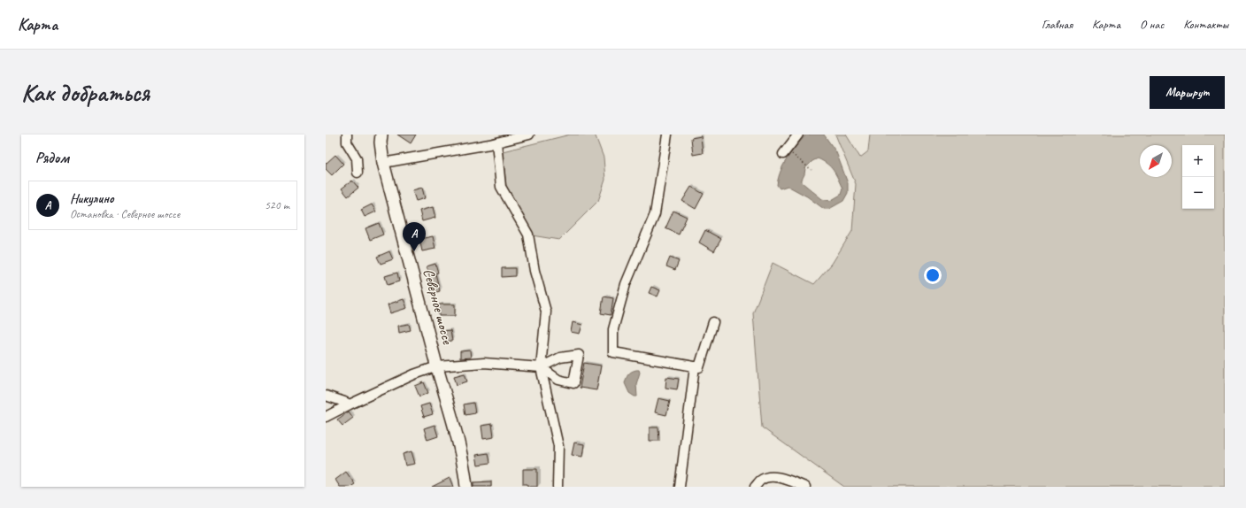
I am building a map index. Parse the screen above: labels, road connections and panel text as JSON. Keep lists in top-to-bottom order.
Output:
{
  "streets": {
    "main road": ["Северное шоссе"]
  },
  "north": "bottom left",
  "page": {
    "header": "Карта",
    "nav": [
      "Главная",
      "Карта",
      "О нас",
      "Контакты"
    ],
    "buttons": "Маршрут",
    "title": "Как добраться",
    "heading": "Рядом",
    "map_buttons": ["+", "−"],
    "list": [
      {
        "mark": "A",
        "name": "Никулино",
        "note": "Остановка · Северное шоссе",
        "value": "520 m"
      }
    ],
    "pins": "A"
  }
}
